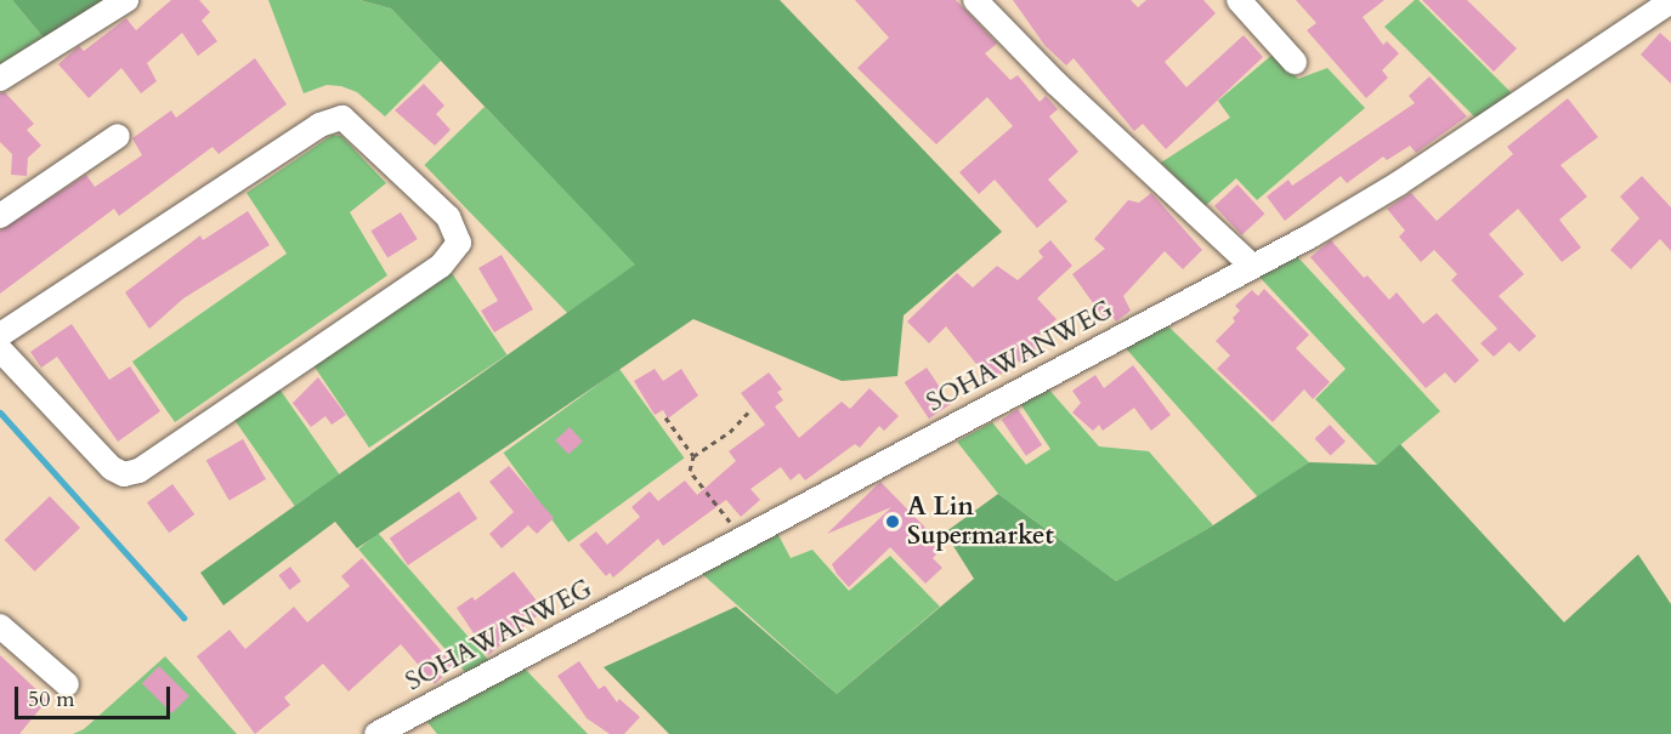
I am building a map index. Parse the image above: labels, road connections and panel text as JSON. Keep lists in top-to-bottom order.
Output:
{
  "streets": {
    "street": ["SOHAWANWEG"]
  },
  "places": ["A Lin Supermarket"],
  "scale_bar": "50 m"
}
